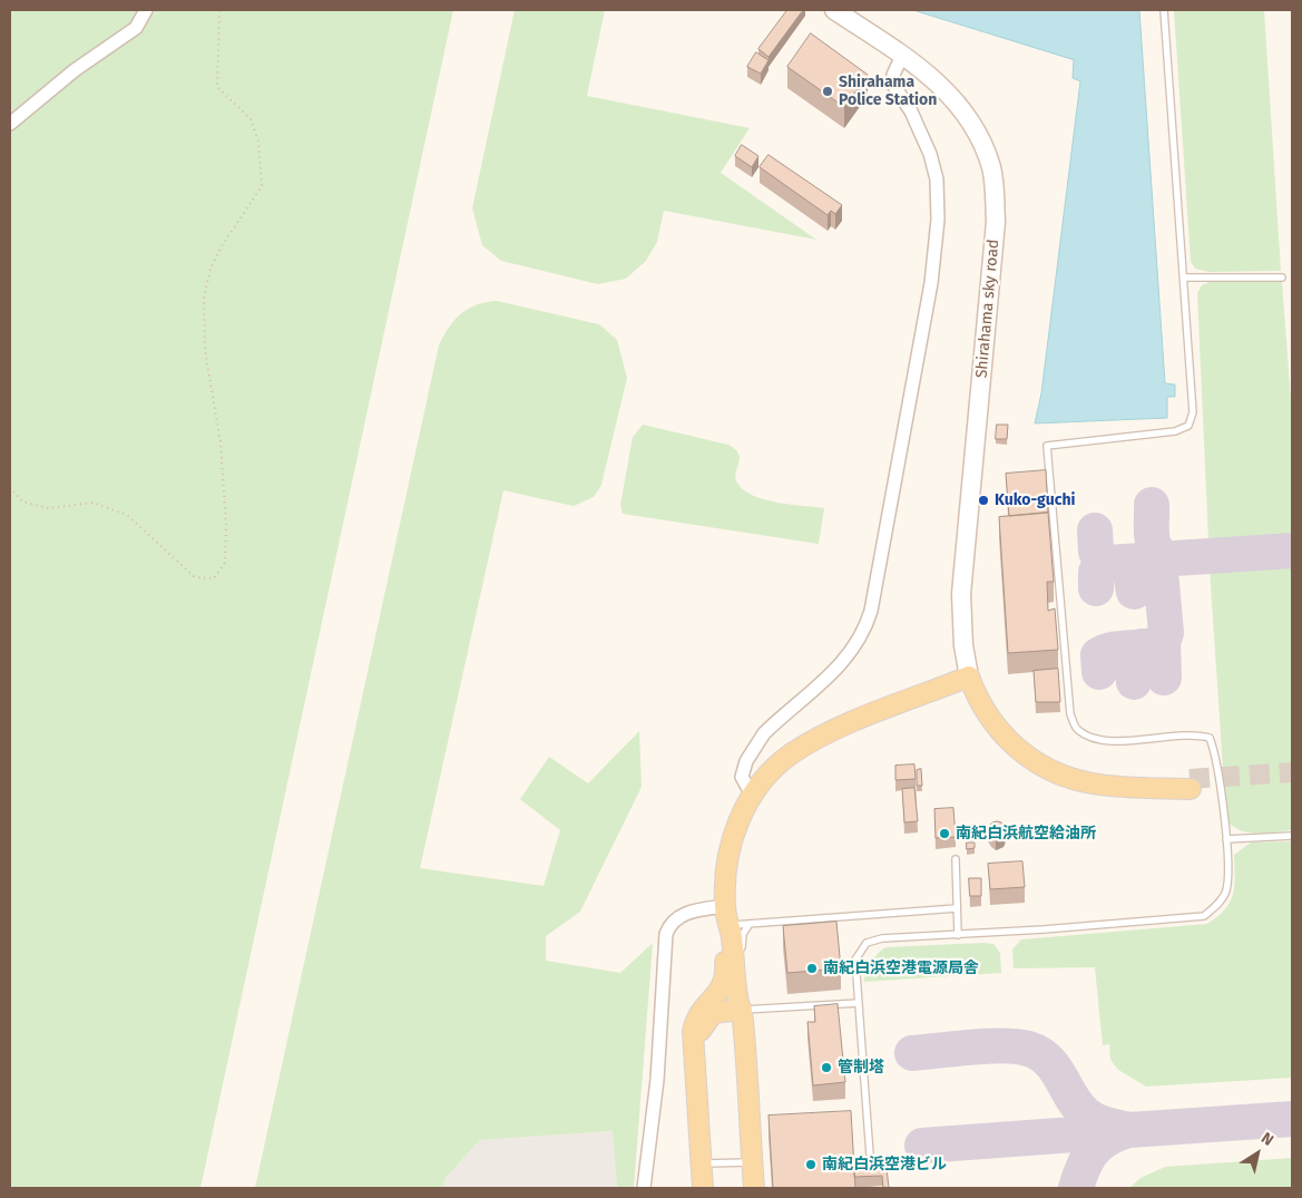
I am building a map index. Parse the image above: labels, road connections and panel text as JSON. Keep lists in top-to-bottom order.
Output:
{
  "streets": {
    "street": ["Shirahama sky road"]
  },
  "places": [
    "Shirahama Police Station",
    "Kuko-guchi",
    "南紀白浜航空給油所",
    "南紀白浜空港電源局舎",
    "管制塔",
    "南紀白浜空港ビル"
  ],
  "north": "top right"
}
